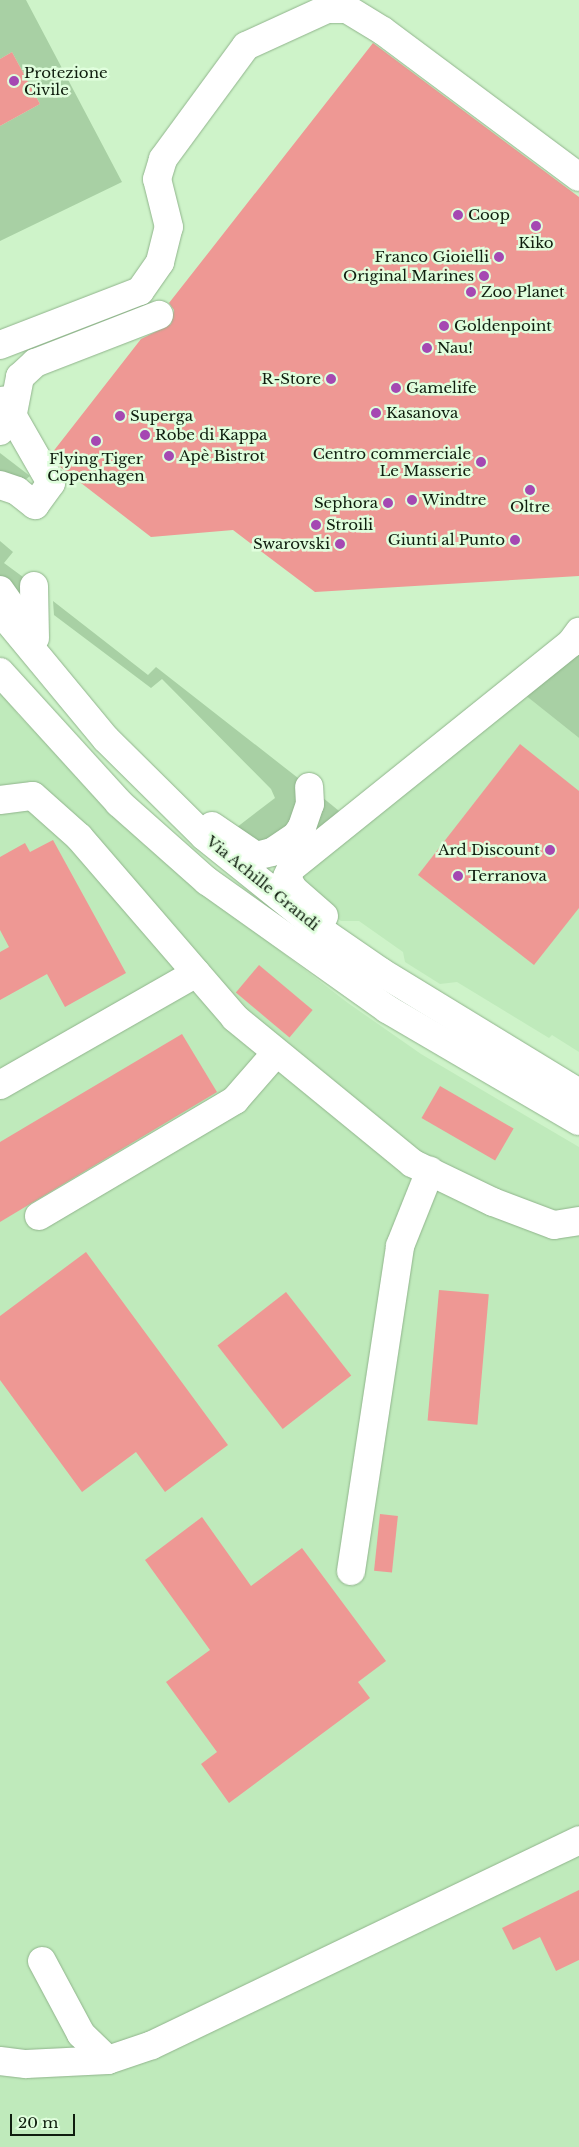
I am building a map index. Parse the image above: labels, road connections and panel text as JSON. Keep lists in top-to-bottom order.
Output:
{
  "streets": {
    "main road": ["Via Achille Grandi"]
  },
  "places": [
    "Protezione Civile",
    "Coop",
    "Kiko",
    "Franco Gioielli",
    "Original Marines",
    "Zoo Planet",
    "Goldenpoint",
    "Nau!",
    "R-Store",
    "Gamelife",
    "Kasanova",
    "Superga",
    "Robe di Kappa",
    "Flying Tiger Copenhagen",
    "Apè Bistrot",
    "Centro commerciale Le Masserie",
    "Oltre",
    "Windtre",
    "Sephora",
    "Stroili",
    "Giunti al Punto",
    "Swarovski",
    "Ard Discount",
    "Terranova"
  ],
  "scale_bar": "20 m"
}
